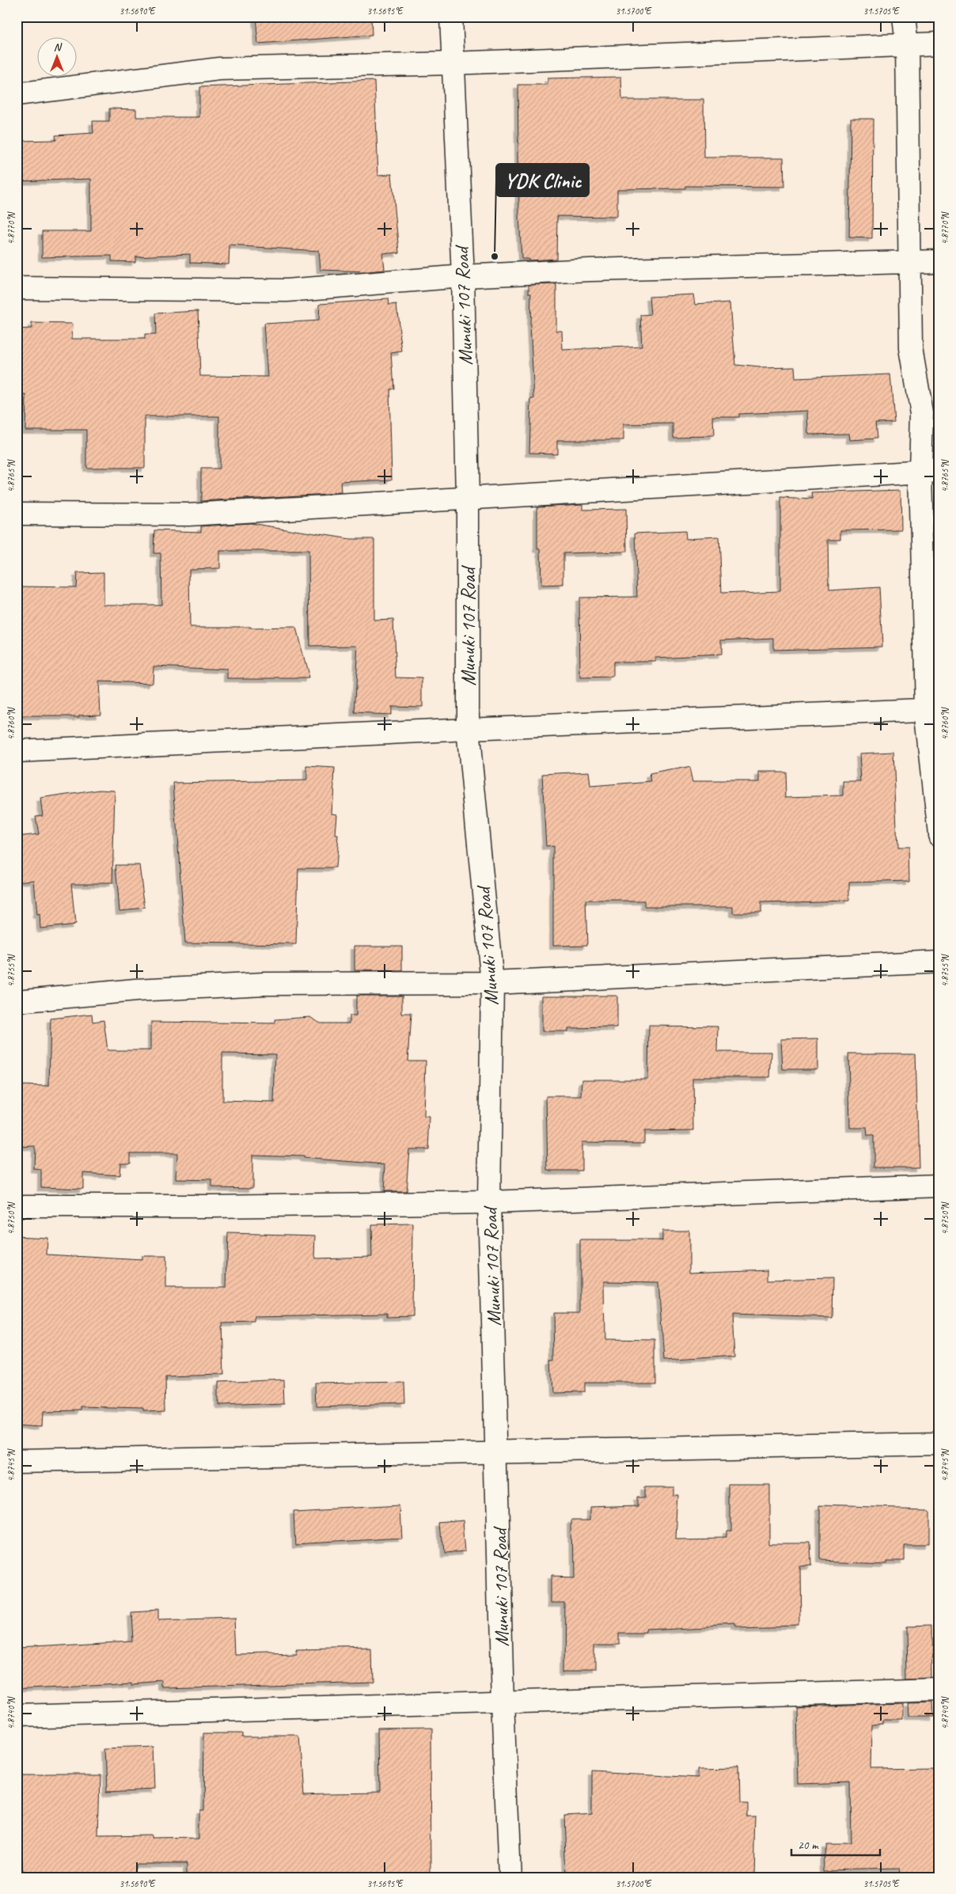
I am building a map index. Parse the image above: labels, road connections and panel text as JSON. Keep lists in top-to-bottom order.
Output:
{
  "streets": {
    "street": ["Munuki 107 Road"]
  },
  "places": ["YDK Clinic"],
  "scale_bar": "20 m",
  "north": "top",
  "coordinates": [
    "31.5690°E",
    "31.5695°E",
    "31.5700°E",
    "31.5705°E",
    "4.8770°N",
    "4.8765°N",
    "4.8760°N",
    "4.8755°N",
    "4.8750°N",
    "4.8745°N",
    "4.8740°N"
  ]
}
